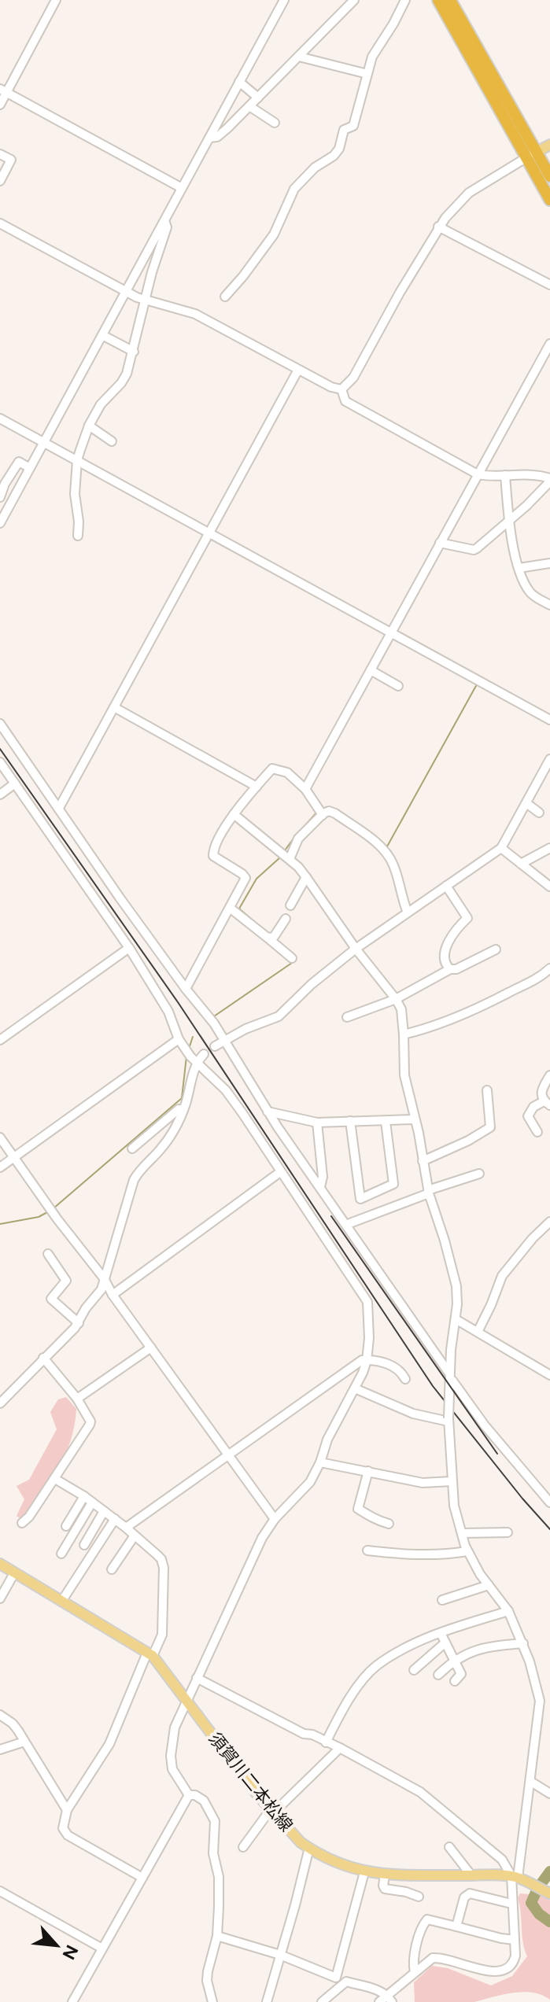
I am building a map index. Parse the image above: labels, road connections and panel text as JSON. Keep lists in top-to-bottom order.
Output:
{
  "streets": {
    "main road": ["須賀川二本松線"]
  },
  "north": "bottom right"
}
